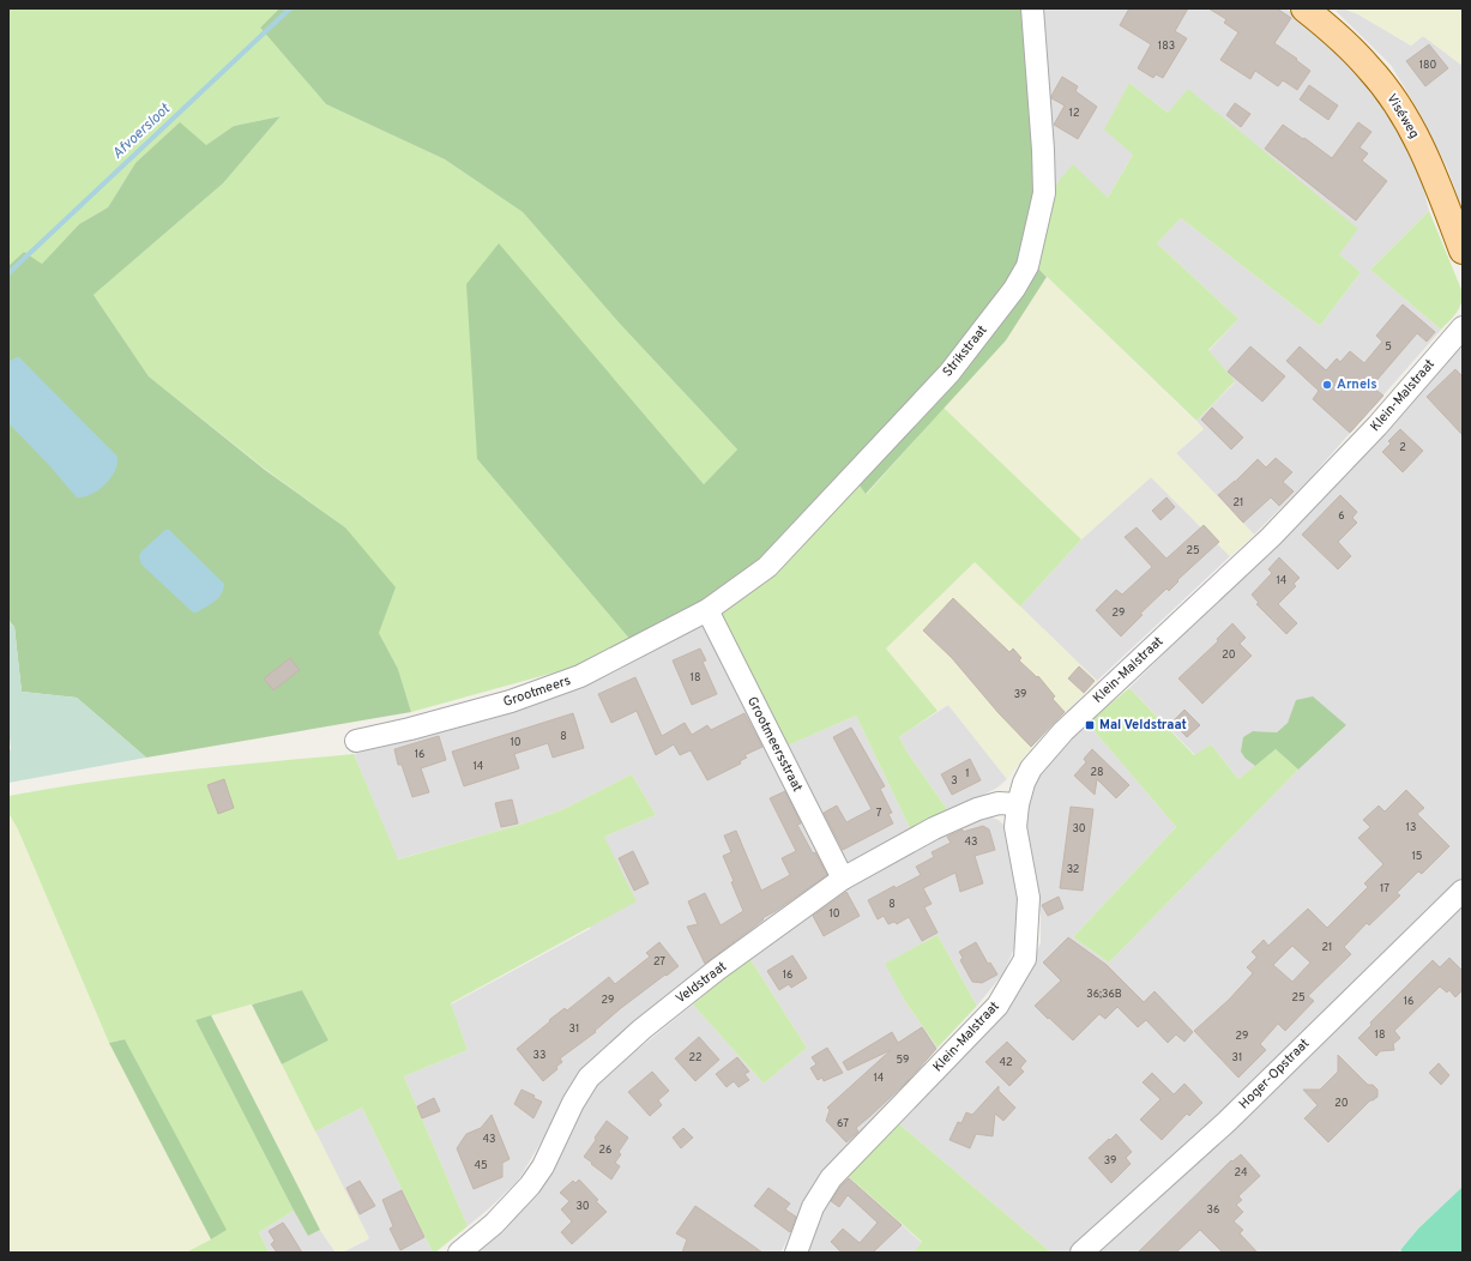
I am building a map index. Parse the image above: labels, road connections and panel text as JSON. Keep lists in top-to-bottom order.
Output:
{
  "streets": {
    "main road": ["Viséweg"],
    "street": [
      "Strikstraat",
      "Klein-Malstraat",
      "Grootmeers",
      "Grootmeersstraat",
      "Veldstraat",
      "Hoger-Opstraat"
    ]
  },
  "crossings": [
    ["Strikstraat", "Grootmeers"],
    ["Strikstraat", "Grootmeersstraat"],
    ["Klein-Malstraat", "Veldstraat"],
    ["Grootmeers", "Grootmeersstraat"],
    ["Grootmeersstraat", "Veldstraat"]
  ],
  "water": ["Afvoersloot"],
  "places": {
    "other": ["Arnels"],
    "transit": ["Mal Veldstraat"]
  },
  "house_numbers": [
    "183",
    "180",
    "12",
    "5",
    "2",
    "21",
    "6",
    "25",
    "14",
    "29",
    "20",
    "18",
    "39",
    "8",
    "10",
    "16",
    "14",
    "28",
    "1",
    "3",
    "7",
    "13",
    "30",
    "43",
    "15",
    "32",
    "17",
    "8",
    "10",
    "21",
    "27",
    "16",
    "36;36B",
    "25",
    "29",
    "16",
    "31",
    "18",
    "29",
    "33",
    "22",
    "31",
    "59",
    "42",
    "14",
    "20",
    "67",
    "43",
    "26",
    "39",
    "45",
    "24",
    "30",
    "36"
  ]
}
